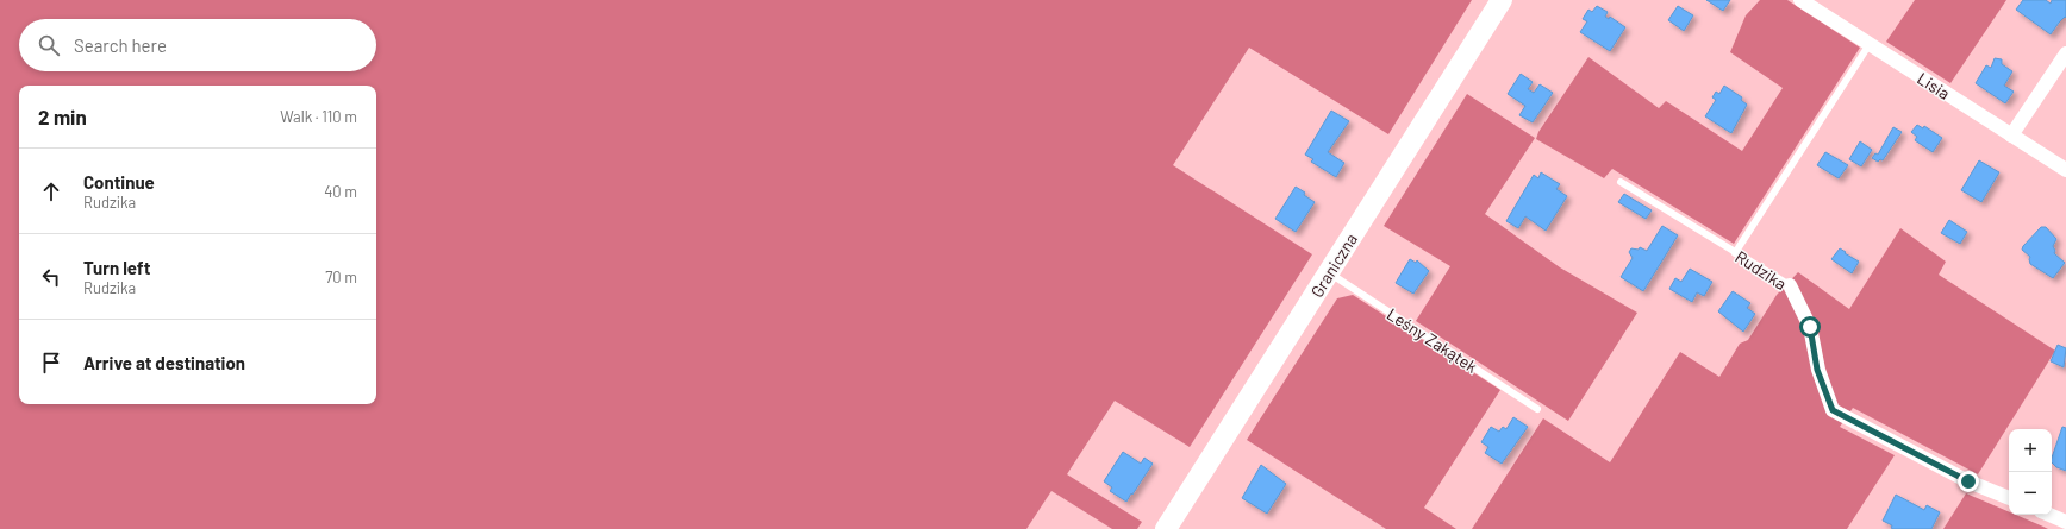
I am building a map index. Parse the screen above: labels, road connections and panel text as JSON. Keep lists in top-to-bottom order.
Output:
{
  "streets": {
    "street": ["Lisia", "Graniczna", "Rudzika"],
    "lane": ["Leśny Zakątek"]
  },
  "crossings": [
    ["Graniczna", "Leśny Zakątek"]
  ],
  "page": {
    "search": "Search here",
    "heading": ["2 min", "Walk · 110 m"],
    "list": [
      ["Continue", "Rudzika", "40 m"],
      ["Turn left", "Rudzika", "70 m"],
      "Arrive at destination"
    ],
    "map_buttons": ["+", "−"]
  }
}
